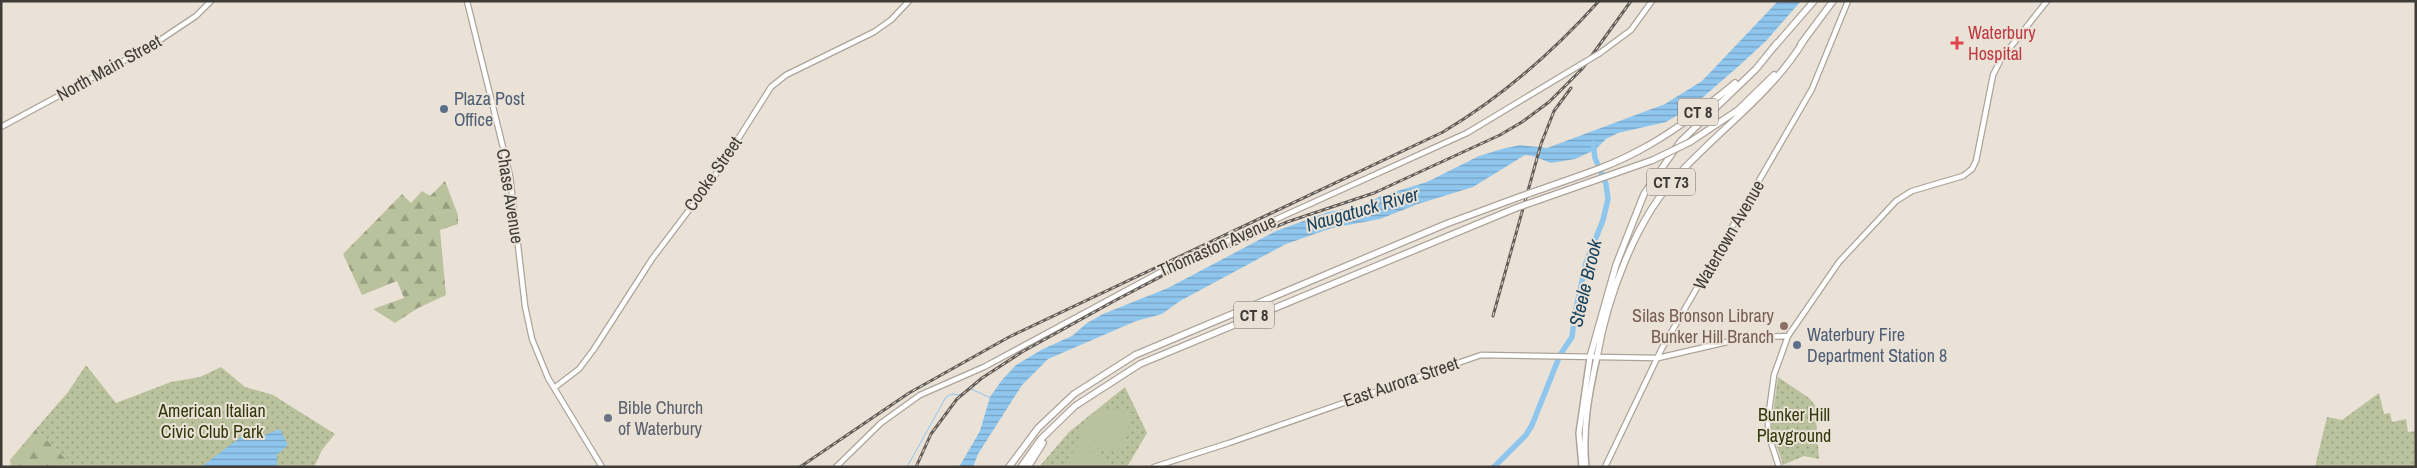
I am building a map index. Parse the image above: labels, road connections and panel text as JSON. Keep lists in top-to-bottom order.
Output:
{
  "streets": {
    "highway": ["CT 8", "CT 73"],
    "main road": [
      "North Main Street",
      "Cooke Street",
      "Chase Avenue",
      "Watertown Avenue",
      "Thomaston Avenue",
      "East Aurora Street"
    ]
  },
  "crossings": [
    ["CT 8", "CT 73"],
    ["Cooke Street", "Chase Avenue"],
    ["CT 73", "East Aurora Street"],
    ["Watertown Avenue", "East Aurora Street"]
  ],
  "water": ["Naugatuck River", "Steele Brook"],
  "parks": ["American Italian Civic Club Park", "Bunker Hill Playground"],
  "places": {
    "health": ["Waterbury Hospital"],
    "other": [
      "Plaza Post Office",
      "Silas Bronson Library Bunker Hill Branch",
      "Waterbury Fire Department Station 8",
      "Bible Church of Waterbury"
    ]
  }
}
